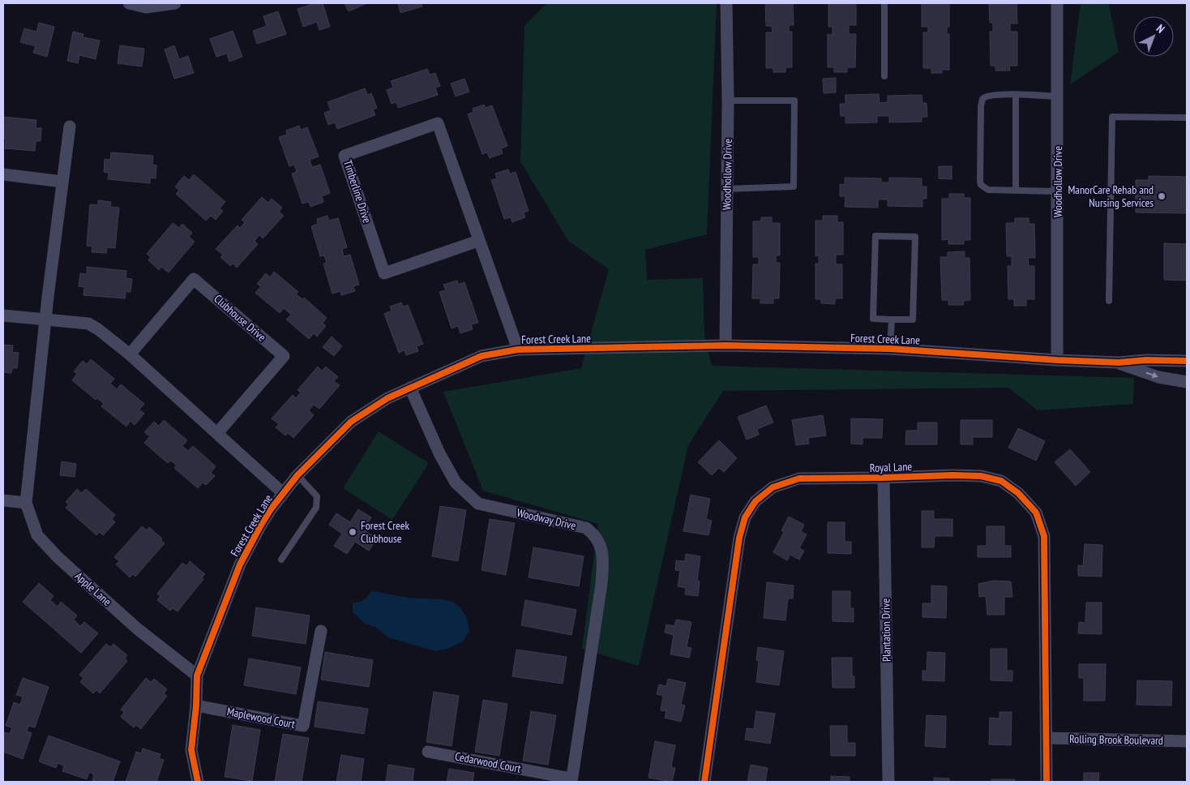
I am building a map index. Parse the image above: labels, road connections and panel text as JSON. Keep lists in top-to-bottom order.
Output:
{
  "streets": {
    "street": [
      "Woodhollow Drive",
      "Timberline Drive",
      "Clubhouse Drive",
      "Forest Creek Lane",
      "Royal Lane",
      "Woodway Drive",
      "Apple Lane",
      "Plantation Drive",
      "Maplewood Court",
      "Rolling Brook Boulevard",
      "Cedarwood Court"
    ]
  },
  "crossings": [
    ["Woodhollow Drive", "Forest Creek Lane"],
    ["Timberline Drive", "Forest Creek Lane"],
    ["Forest Creek Lane", "Woodway Drive"],
    ["Forest Creek Lane", "Apple Lane"],
    ["Forest Creek Lane", "Maplewood Court"],
    ["Royal Lane", "Plantation Drive"],
    ["Royal Lane", "Rolling Brook Boulevard"],
    ["Woodway Drive", "Cedarwood Court"]
  ],
  "places": ["ManorCare Rehab and Nursing Services", "Forest Creek Clubhouse"],
  "north": "top right"
}
